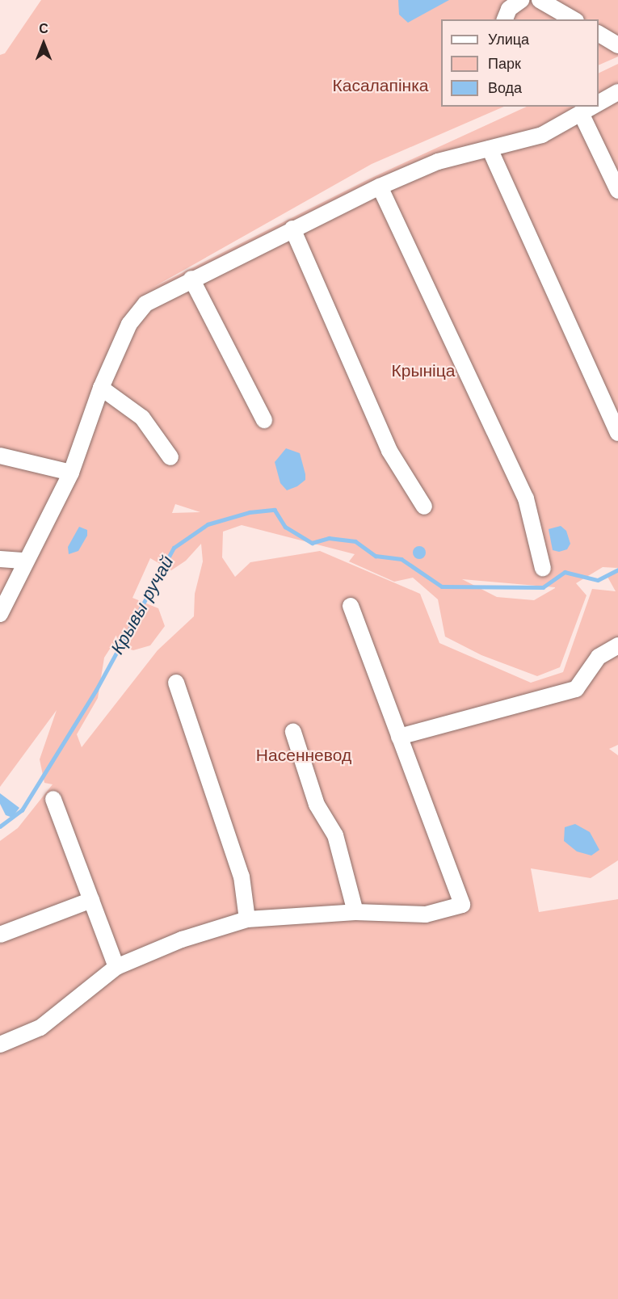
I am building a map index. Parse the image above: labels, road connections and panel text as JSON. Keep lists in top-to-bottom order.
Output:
{
  "water": ["Крывы ручай"],
  "parks": ["Касалапінка", "Крыніца", "Насенневод"],
  "legend": ["Улица", "Парк", "Вода"],
  "north": "top"
}
